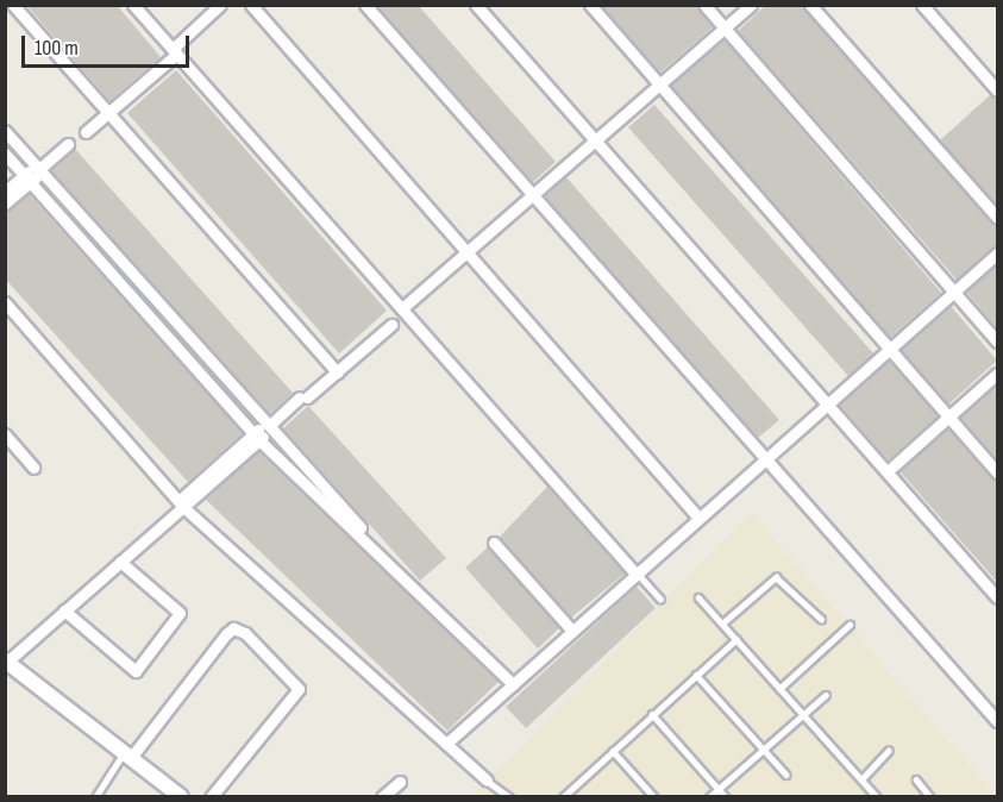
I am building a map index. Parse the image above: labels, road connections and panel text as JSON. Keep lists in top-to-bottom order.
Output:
{
  "scale_bar": "100 m"
}
